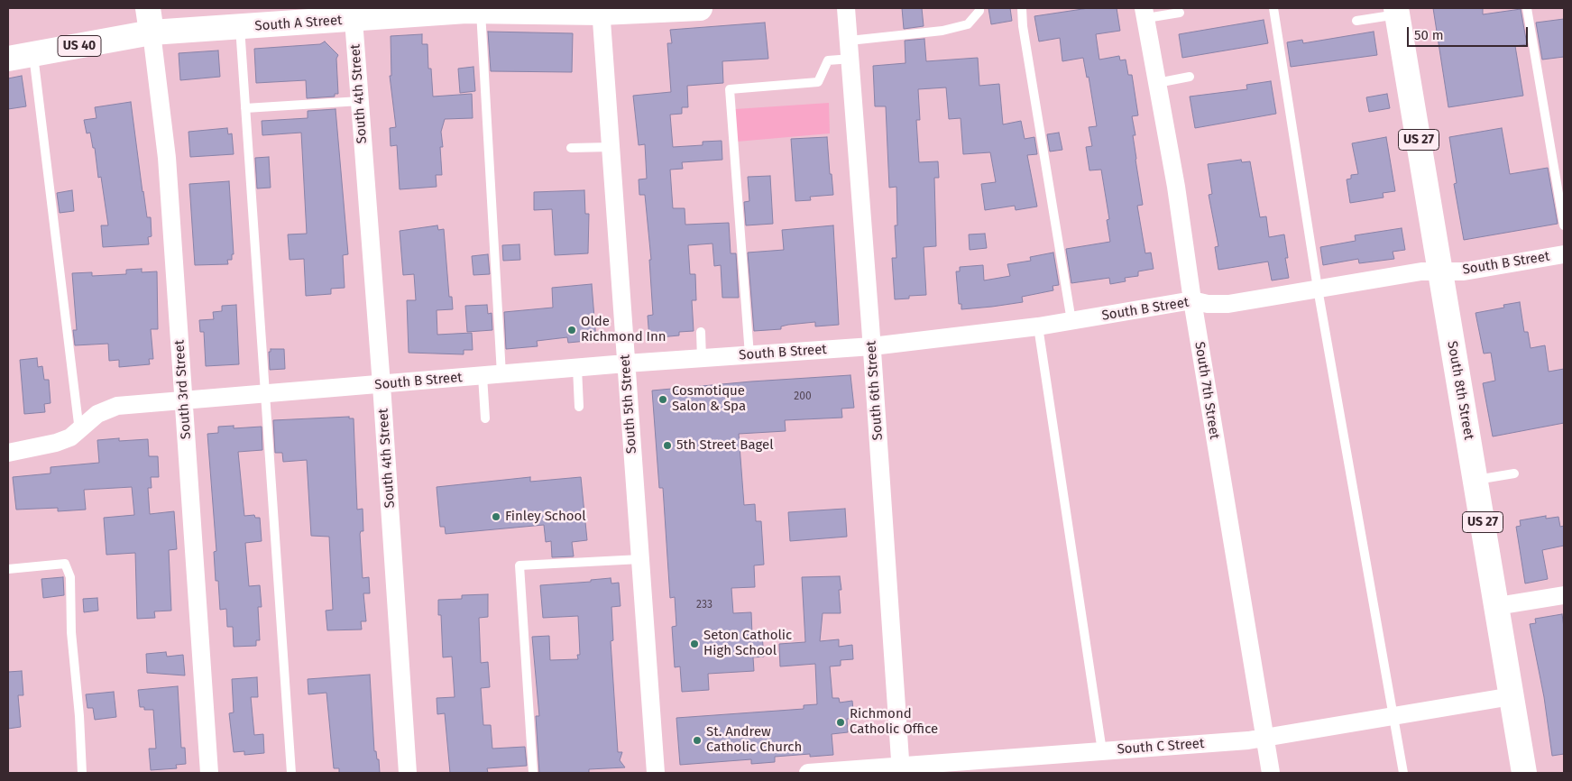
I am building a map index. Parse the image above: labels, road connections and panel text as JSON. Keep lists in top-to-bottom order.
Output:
{
  "streets": {
    "main road": [
      "South A Street",
      "US 40",
      "US 27",
      "South 3rd Street",
      "South 8th Street"
    ],
    "street": [
      "South 4th Street",
      "South B Street",
      "South 6th Street",
      "South 7th Street",
      "South 5th Street",
      "South C Street"
    ]
  },
  "crossings": [
    ["South A Street", "South 4th Street"],
    ["South A Street", "South 3rd Street"],
    ["South A Street", "South 5th Street"],
    ["South 4th Street", "South B Street"],
    ["South B Street", "South 3rd Street"],
    ["South B Street", "South 6th Street"],
    ["South B Street", "South 7th Street"],
    ["South B Street", "South 8th Street"],
    ["South B Street", "South 5th Street"],
    ["South 6th Street", "South C Street"],
    ["South 7th Street", "South C Street"],
    ["South 8th Street", "South C Street"]
  ],
  "places": [
    "Olde Richmond Inn",
    "Cosmotique Salon & Spa",
    "5th Street Bagel",
    "Finley School",
    "Seton Catholic High School",
    "Richmond Catholic Office",
    "St. Andrew Catholic Church"
  ],
  "house_numbers": ["200", "233"],
  "scale_bar": "50 m"
}
